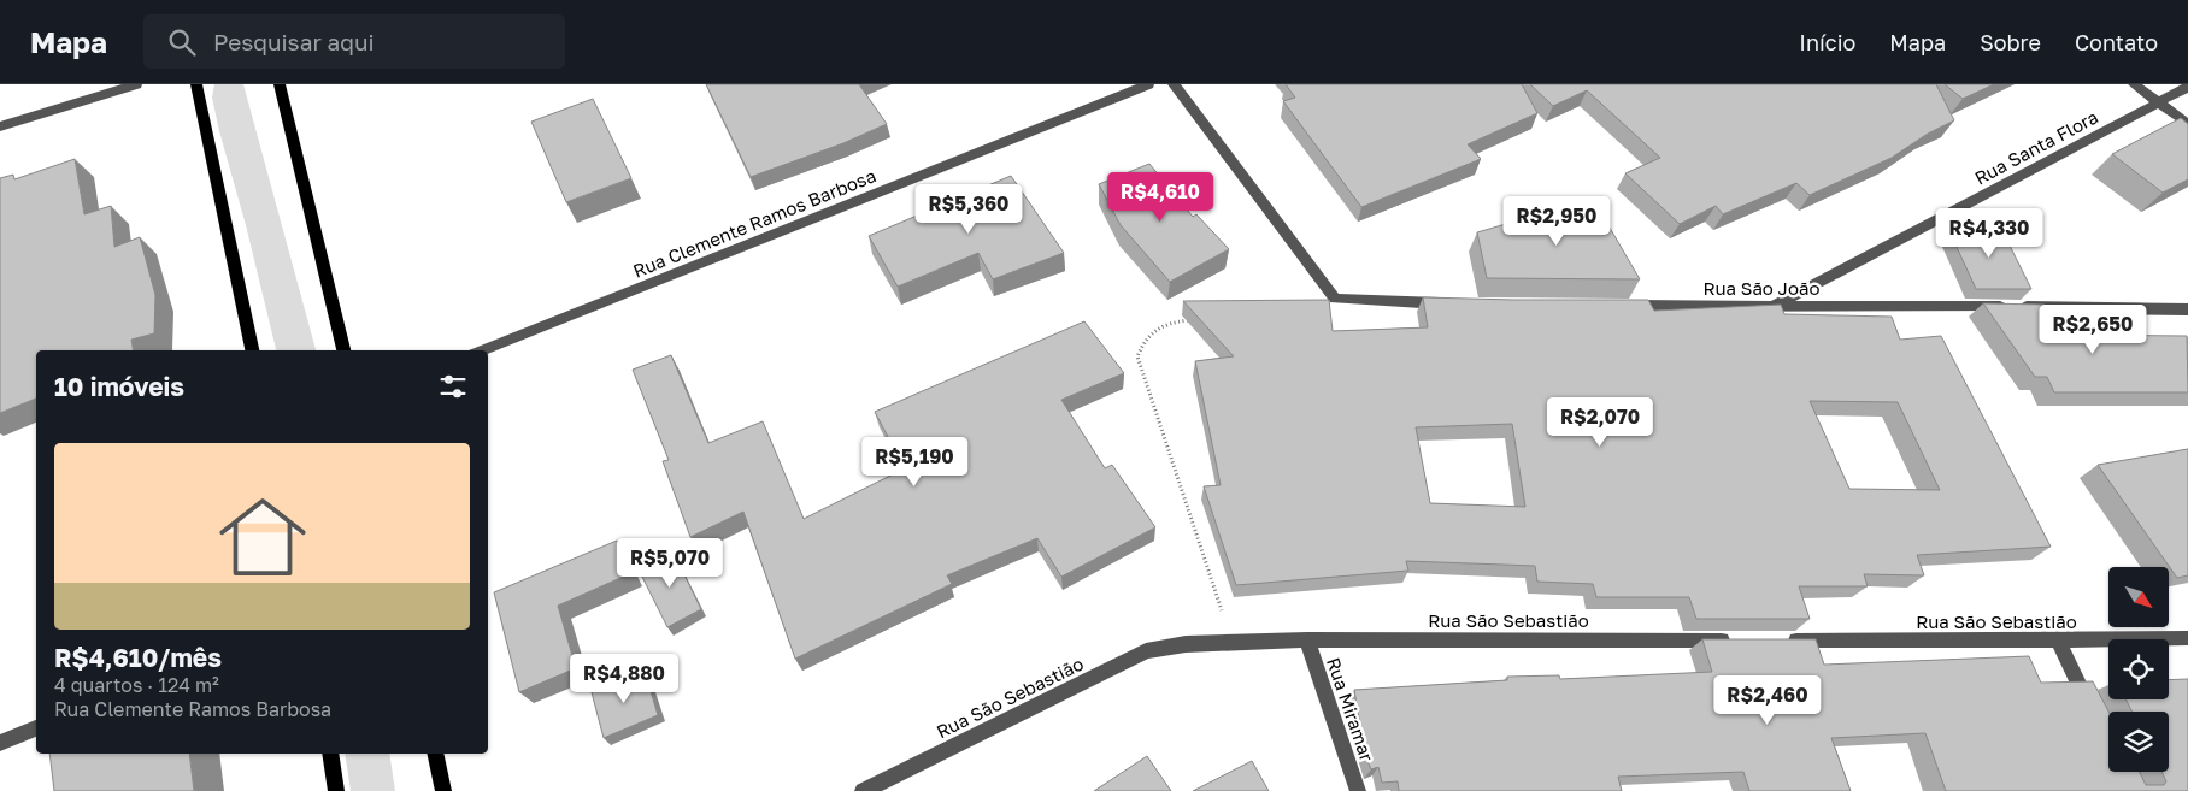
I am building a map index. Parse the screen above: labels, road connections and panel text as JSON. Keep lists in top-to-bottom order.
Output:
{
  "streets": {
    "street": [
      "Rua Santa Flora",
      "Rua Clemente Ramos Barbosa",
      "Rua São João",
      "Rua São Sebastião",
      "Rua Miramar"
    ]
  },
  "crossings": [
    ["Rua Santa Flora", "Rua São João"],
    ["Rua São Sebastião", "Rua Miramar"]
  ],
  "north": "bottom right",
  "page": {
    "header": "Mapa",
    "search": "Pesquisar aqui",
    "nav": [
      "Início",
      "Mapa",
      "Sobre",
      "Contato"
    ],
    "price": [
      "R$4,610",
      "R$5,360",
      "R$2,950",
      "R$4,330",
      "R$2,650",
      "R$2,070",
      "R$5,190",
      "R$5,070",
      "R$4,880",
      "R$2,460"
    ],
    "heading": "10 imóveis",
    "list": [
      {
        "name": "R$4,610/mês",
        "note": "4 quartos · 124 m² · Rua Clemente Ramos Barbosa"
      }
    ]
  }
}
